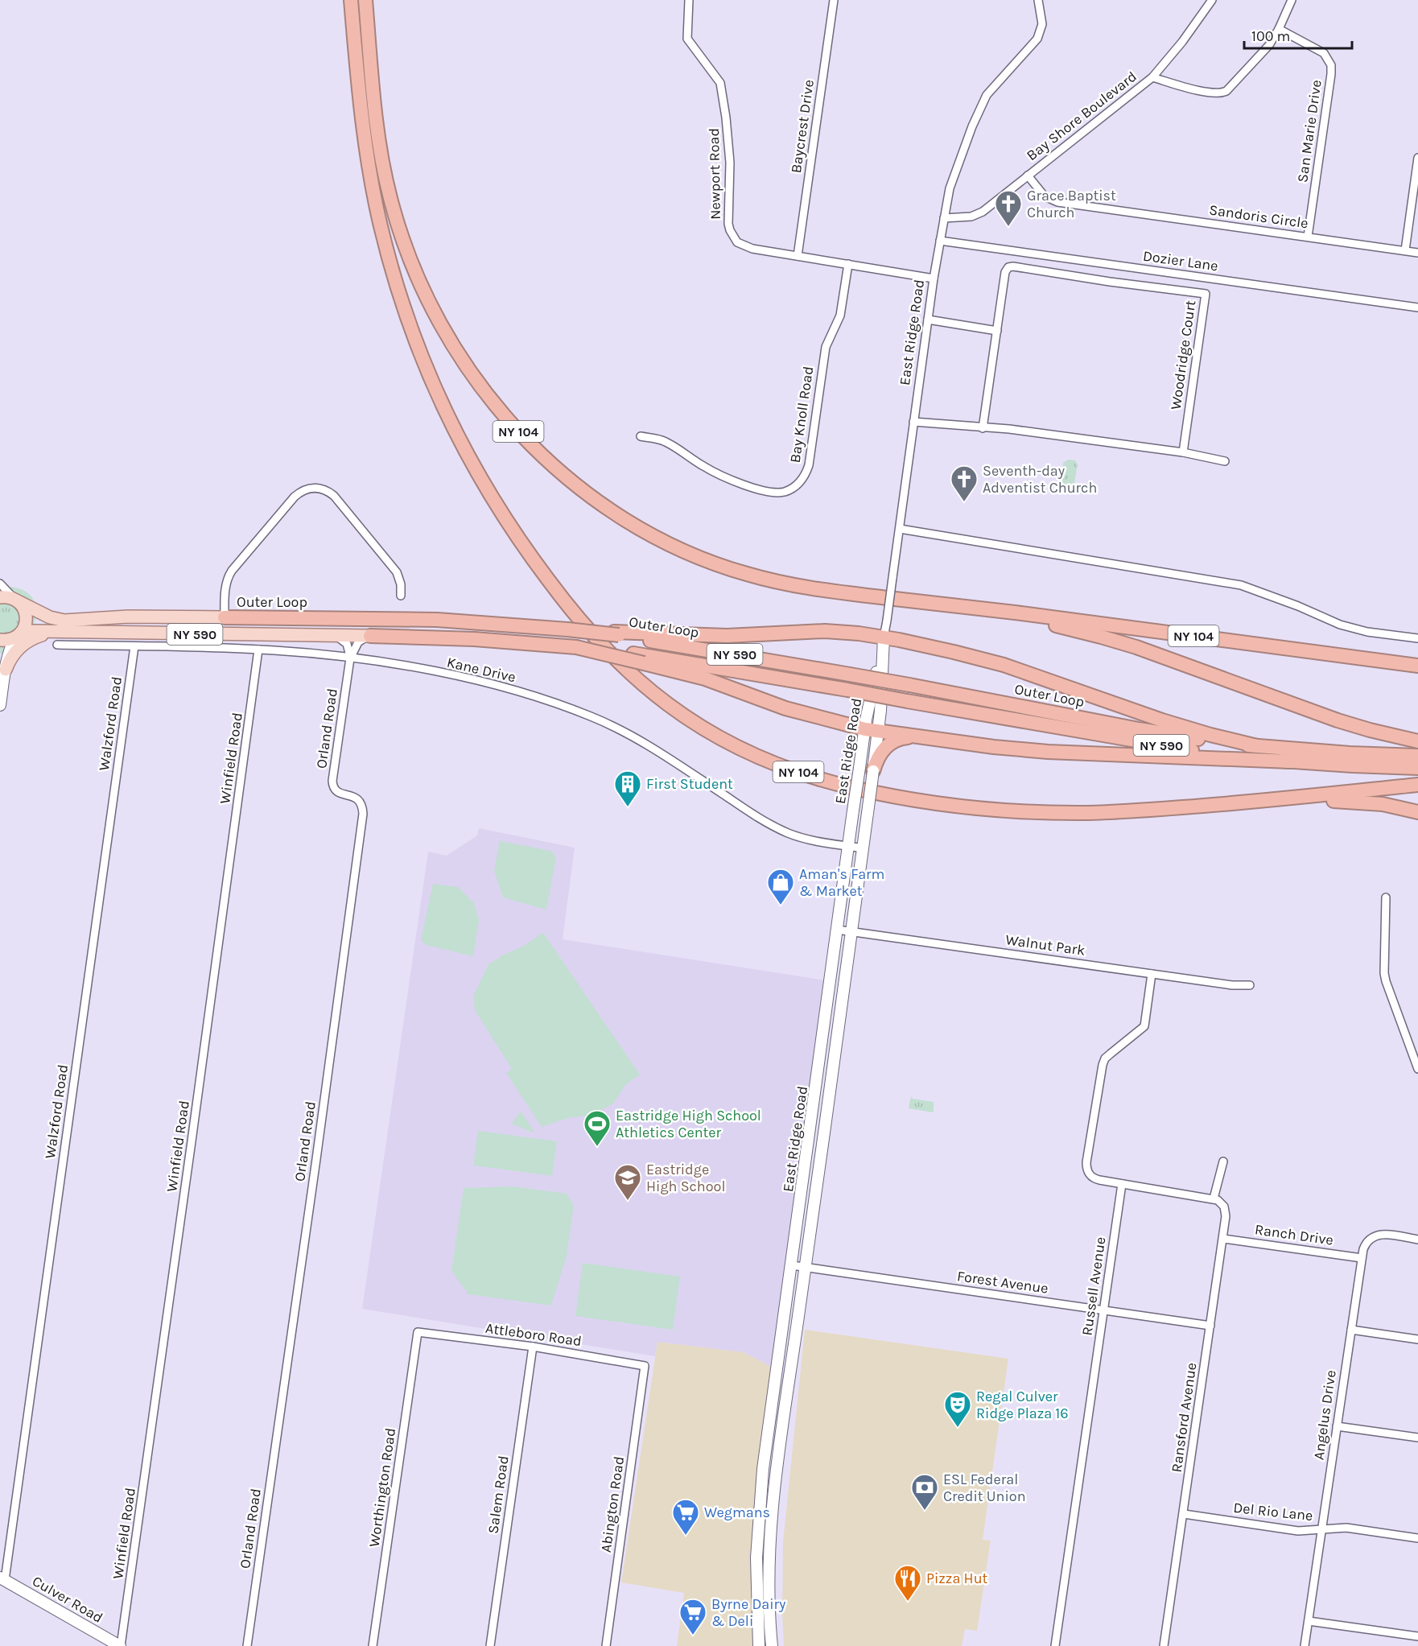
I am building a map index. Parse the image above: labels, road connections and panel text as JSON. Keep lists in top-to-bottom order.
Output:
{
  "streets": {
    "highway": ["NY 104", "Outer Loop", "NY 590"],
    "main road": ["East Ridge Road", "Culver Road"],
    "street": [
      "Bay Shore Boulevard",
      "Baycrest Drive",
      "San Marie Drive",
      "Newport Road",
      "Sandoris Circle",
      "Dozier Lane",
      "Woodridge Court",
      "Bay Knoll Road",
      "Kane Drive",
      "Walzford Road",
      "Orland Road",
      "Winfield Road",
      "Walnut Park",
      "Ranch Drive",
      "Forest Avenue",
      "Russell Avenue",
      "Attleboro Road",
      "Angelus Drive",
      "Ransford Avenue",
      "Worthington Road",
      "Salem Road",
      "Abington Road",
      "Del Rio Lane"
    ]
  },
  "crossings": [
    ["Bay Shore Boulevard", "Sandoris Circle"],
    ["Bay Shore Boulevard", "East Ridge Road"],
    ["Baycrest Drive", "Newport Road"],
    ["San Marie Drive", "Sandoris Circle"],
    ["Newport Road", "East Ridge Road"],
    ["Newport Road", "Bay Knoll Road"],
    ["Dozier Lane", "East Ridge Road"],
    ["East Ridge Road", "Kane Drive"],
    ["East Ridge Road", "Walnut Park"],
    ["East Ridge Road", "Forest Avenue"],
    ["Outer Loop", "Kane Drive"],
    ["Outer Loop", "Orland Road"],
    ["Kane Drive", "Walzford Road"],
    ["Kane Drive", "Orland Road"],
    ["Kane Drive", "Winfield Road"],
    ["Walzford Road", "Culver Road"],
    ["Winfield Road", "Culver Road"],
    ["Ranch Drive", "Angelus Drive"],
    ["Ranch Drive", "Ransford Avenue"],
    ["Forest Avenue", "Russell Avenue"],
    ["Forest Avenue", "Ransford Avenue"],
    ["Attleboro Road", "Worthington Road"],
    ["Attleboro Road", "Salem Road"],
    ["Attleboro Road", "Abington Road"],
    ["Angelus Drive", "Del Rio Lane"],
    ["Ransford Avenue", "Del Rio Lane"]
  ],
  "places": {
    "church": ["Grace Baptist Church", "Seventh-day Adventist Church"],
    "building": ["First Student"],
    "shop": ["Aman's Farm & Market"],
    "sports": ["Eastridge High School Athletics Center"],
    "school or university": ["Eastridge High School"],
    "theatre": ["Regal Culver Ridge Plaza 16"],
    "bank": ["ESL Federal Credit Union"],
    "supermarket": ["Wegmans", "Byrne Dairy & Deli"],
    "restaurant": ["Pizza Hut"]
  },
  "scale_bar": "100 m"
}
